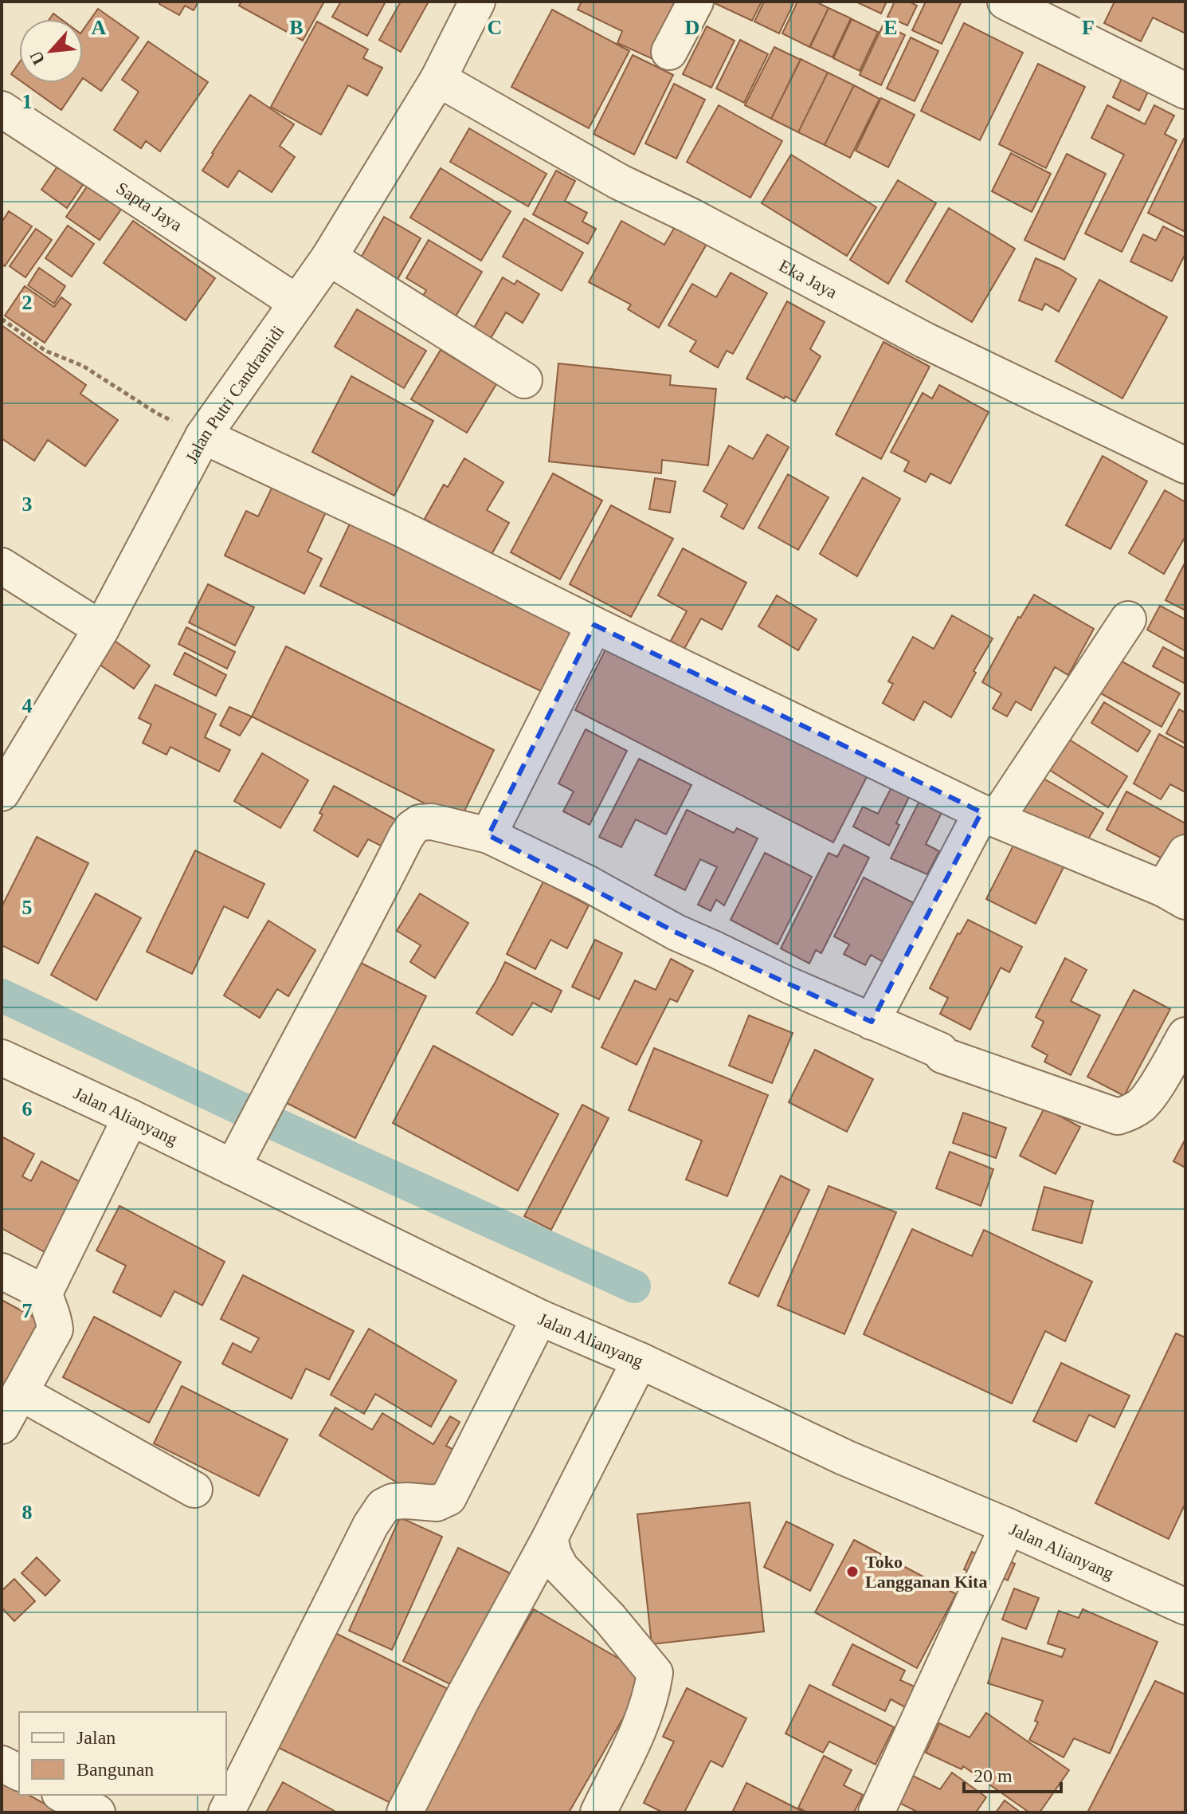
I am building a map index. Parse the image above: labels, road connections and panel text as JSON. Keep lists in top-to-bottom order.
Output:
{
  "streets": {
    "street": [
      "Sapta Jaya",
      "Eka Jaya",
      "Jalan Putri Candramidi",
      "Jalan Alianyang"
    ]
  },
  "crossings": [
    ["Sapta Jaya", "Jalan Putri Candramidi"],
    ["Eka Jaya", "Jalan Putri Candramidi"]
  ],
  "places": ["Toko Langganan Kita"],
  "legend": ["Jalan", "Bangunan"],
  "scale_bar": "20 m",
  "north": "bottom left",
  "grid": {
    "columns": [
      "A",
      "B",
      "C",
      "D",
      "E",
      "F"
    ],
    "rows": [
      "1",
      "2",
      "3",
      "4",
      "5",
      "6",
      "7",
      "8"
    ]
  }
}
